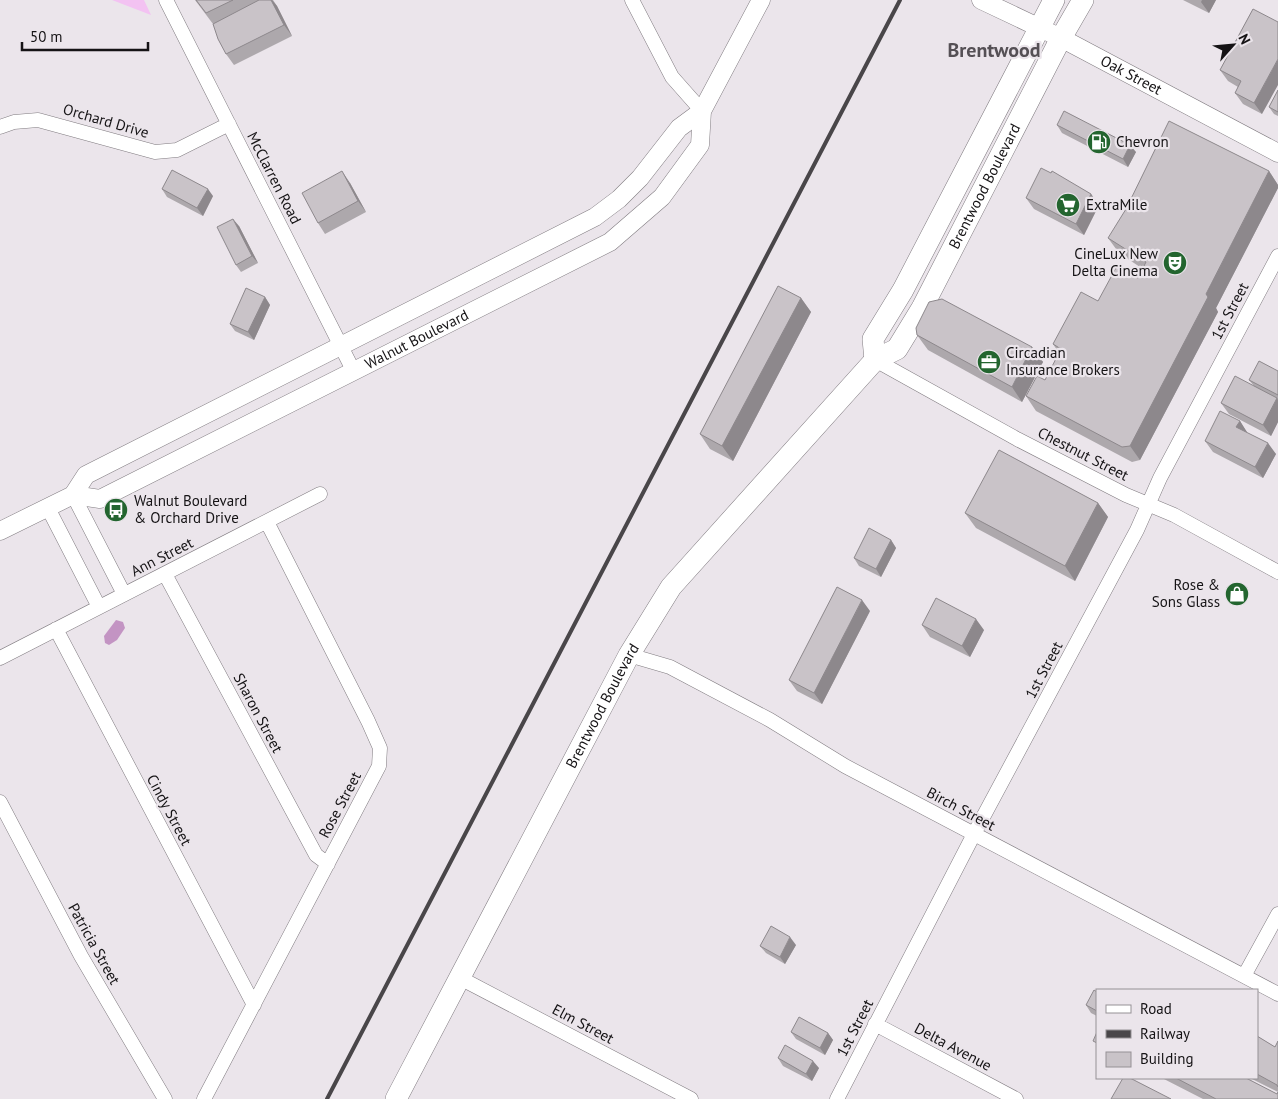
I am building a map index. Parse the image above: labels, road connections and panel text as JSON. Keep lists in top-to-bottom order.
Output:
{
  "streets": {
    "main road": ["Brentwood Boulevard"],
    "street": [
      "Oak Street",
      "Orchard Drive",
      "McClarren Road",
      "1st Street",
      "Walnut Boulevard",
      "Chestnut Street",
      "Ann Street",
      "Sharon Street",
      "Rose Street",
      "Birch Street",
      "Cindy Street",
      "Patricia Street",
      "Elm Street",
      "Delta Avenue"
    ]
  },
  "crossings": [
    ["Oak Street", "Brentwood Boulevard"],
    ["Orchard Drive", "McClarren Road"],
    ["McClarren Road", "Walnut Boulevard"],
    ["Brentwood Boulevard", "Chestnut Street"],
    ["Brentwood Boulevard", "Birch Street"],
    ["Brentwood Boulevard", "Elm Street"],
    ["1st Street", "Chestnut Street"],
    ["1st Street", "Birch Street"],
    ["1st Street", "Delta Avenue"],
    ["Walnut Boulevard", "Ann Street"],
    ["Ann Street", "Sharon Street"],
    ["Ann Street", "Rose Street"],
    ["Ann Street", "Cindy Street"],
    ["Sharon Street", "Rose Street"],
    ["Rose Street", "Cindy Street"]
  ],
  "districts": ["Brentwood"],
  "places": {
    "fuel station": ["Chevron"],
    "supermarket": ["ExtraMile"],
    "theatre": ["CineLux New Delta Cinema"],
    "office": ["Circadian Insurance Brokers"],
    "bus stop": ["Walnut Boulevard & Orchard Drive"],
    "shop": ["Rose & Sons Glass"]
  },
  "legend": ["Road", "Railway", "Building"],
  "scale_bar": "50 m",
  "north": "top right"
}
